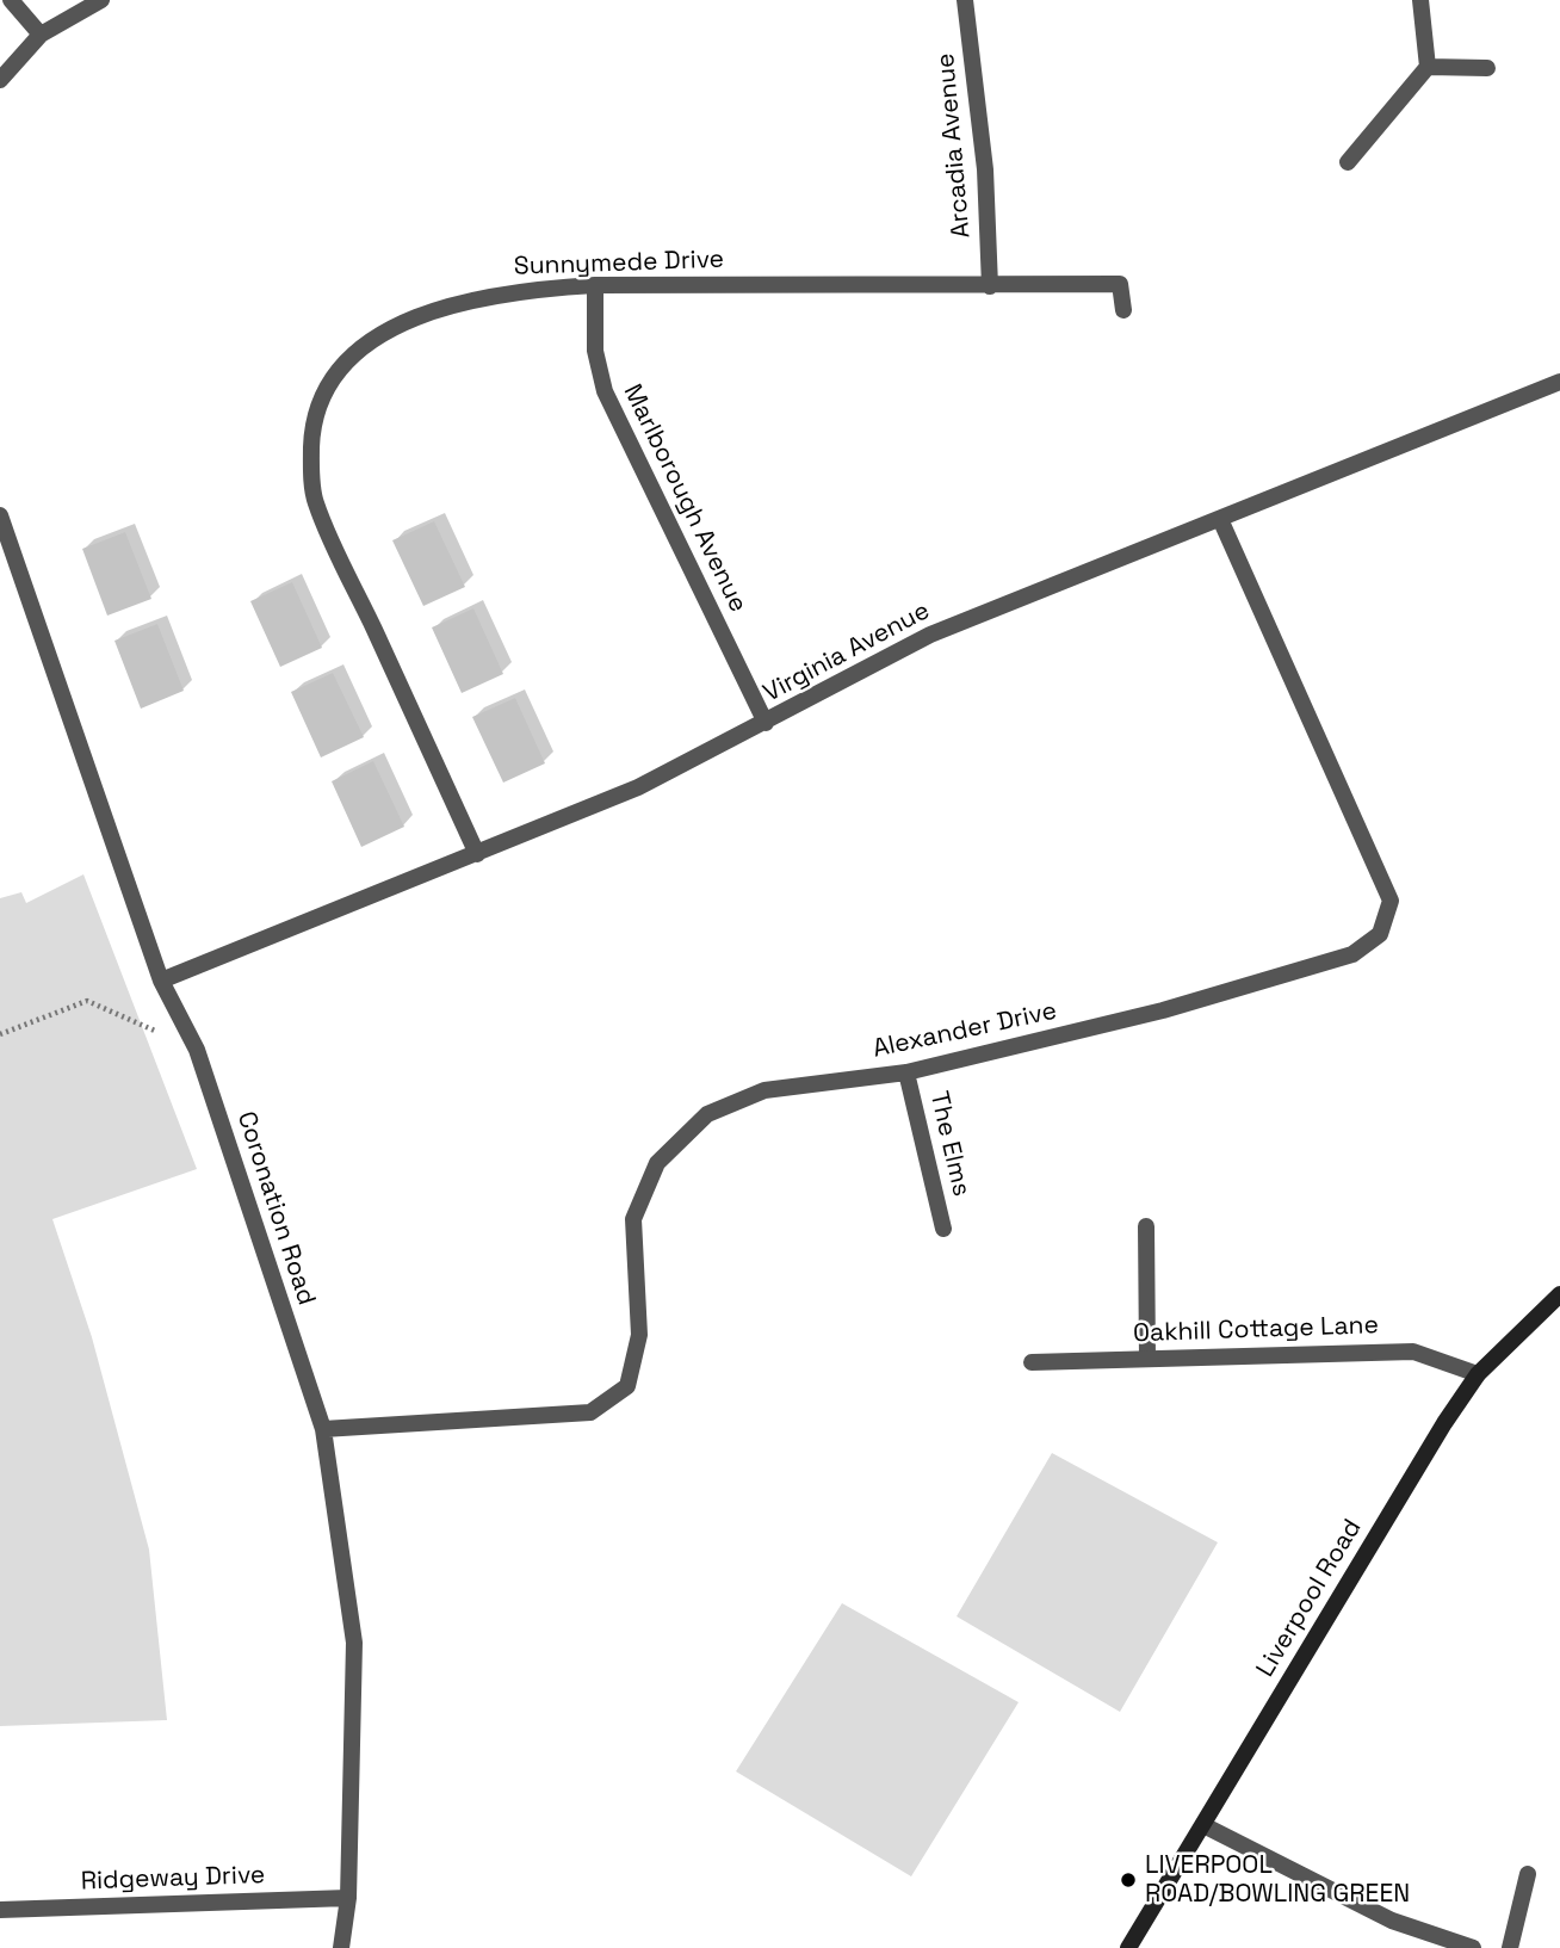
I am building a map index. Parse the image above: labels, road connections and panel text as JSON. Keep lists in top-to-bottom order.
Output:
{
  "streets": {
    "main road": ["Liverpool Road"],
    "street": [
      "Arcadia Avenue",
      "Sunnymede Drive",
      "Marlborough Avenue",
      "Virginia Avenue",
      "Alexander Drive",
      "The Elms",
      "Coronation Road",
      "Oakhill Cottage Lane",
      "Ridgeway Drive"
    ]
  },
  "crossings": [
    ["Arcadia Avenue", "Sunnymede Drive"],
    ["Sunnymede Drive", "Marlborough Avenue"],
    ["Sunnymede Drive", "Virginia Avenue"],
    ["Marlborough Avenue", "Virginia Avenue"],
    ["Virginia Avenue", "Alexander Drive"],
    ["Virginia Avenue", "Coronation Road"],
    ["Alexander Drive", "The Elms"],
    ["Alexander Drive", "Coronation Road"],
    ["Coronation Road", "Ridgeway Drive"],
    ["Oakhill Cottage Lane", "Liverpool Road"]
  ],
  "places": ["LIVERPOOL ROAD/BOWLING GREEN"]
}
